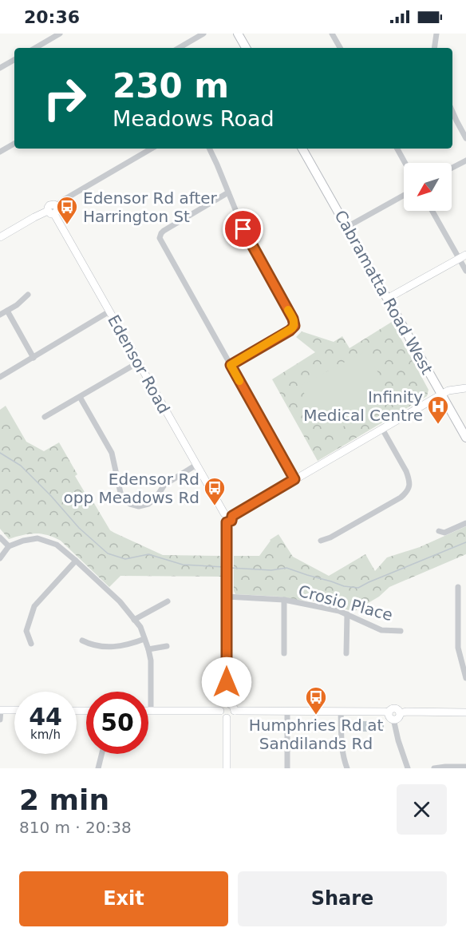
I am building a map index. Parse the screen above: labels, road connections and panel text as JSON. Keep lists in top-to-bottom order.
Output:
{
  "streets": {
    "main road": ["Cabramatta Road West"],
    "street": ["Edensor Road", "Crosio Place"]
  },
  "places": {
    "bus stop": ["Edensor Rd after Harrington St", "Edensor Rd opp Meadows Rd", "Humphries Rd at Sandilands Rd"],
    "hospital": ["Infinity Medical Centre"]
  },
  "north": "bottom left",
  "page": {
    "status": "20:36",
    "turn": ["230 m", "Meadows Road"],
    "speed": "44 km/h",
    "limit": "50",
    "heading": ["2 min", "810 m · 20:38"],
    "buttons": ["Exit", "Share"]
  }
}
